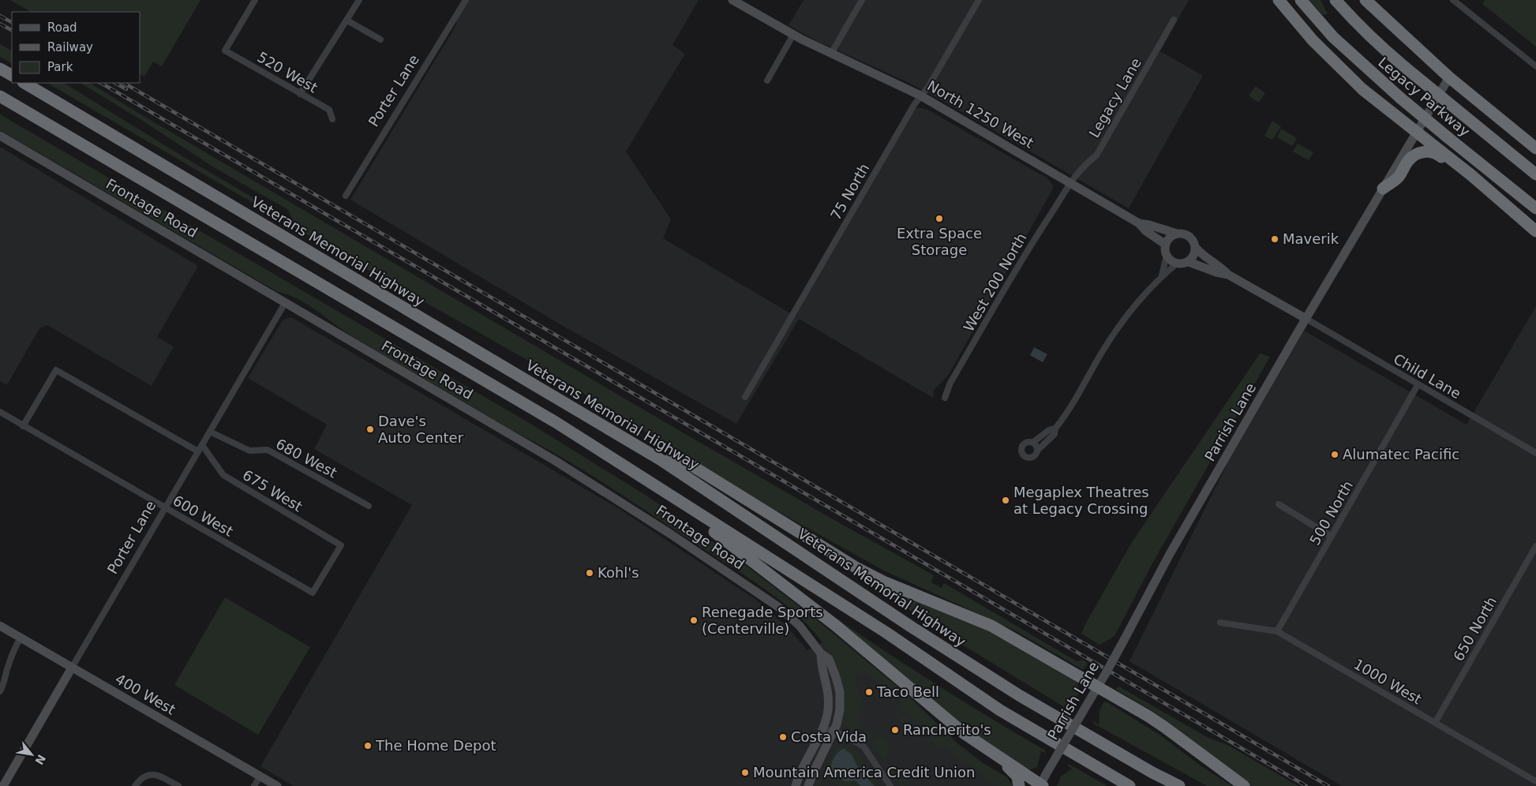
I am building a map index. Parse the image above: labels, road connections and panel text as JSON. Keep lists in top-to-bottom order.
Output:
{
  "streets": {
    "highway": ["Legacy Parkway", "Veterans Memorial Highway"],
    "street": [
      "520 West",
      "Porter Lane",
      "Legacy Lane",
      "North 1250 West",
      "75 North",
      "Frontage Road",
      "West 200 North",
      "Child Lane",
      "Parrish Lane",
      "680 West",
      "675 West",
      "500 North",
      "600 West",
      "650 North",
      "1000 West",
      "400 West"
    ]
  },
  "crossings": [
    ["Porter Lane", "Frontage Road"],
    ["Porter Lane", "680 West"],
    ["Porter Lane", "675 West"],
    ["Porter Lane", "600 West"],
    ["Porter Lane", "400 West"],
    ["Legacy Lane", "North 1250 West"],
    ["Legacy Lane", "West 200 North"],
    ["North 1250 West", "75 North"],
    ["North 1250 West", "West 200 North"],
    ["Child Lane", "Parrish Lane"],
    ["Child Lane", "500 North"],
    ["675 West", "600 West"],
    ["500 North", "1000 West"],
    ["650 North", "1000 West"]
  ],
  "places": [
    "Extra Space Storage",
    "Maverik",
    "Dave's Auto Center",
    "Alumatec Pacific",
    "Megaplex Theatres at Legacy Crossing",
    "Kohl's",
    "Renegade Sports (Centerville)",
    "Taco Bell",
    "Rancherito's",
    "Costa Vida",
    "The Home Depot",
    "Mountain America Credit Union"
  ],
  "legend": ["Road", "Railway", "Park"],
  "north": "bottom right"
}
